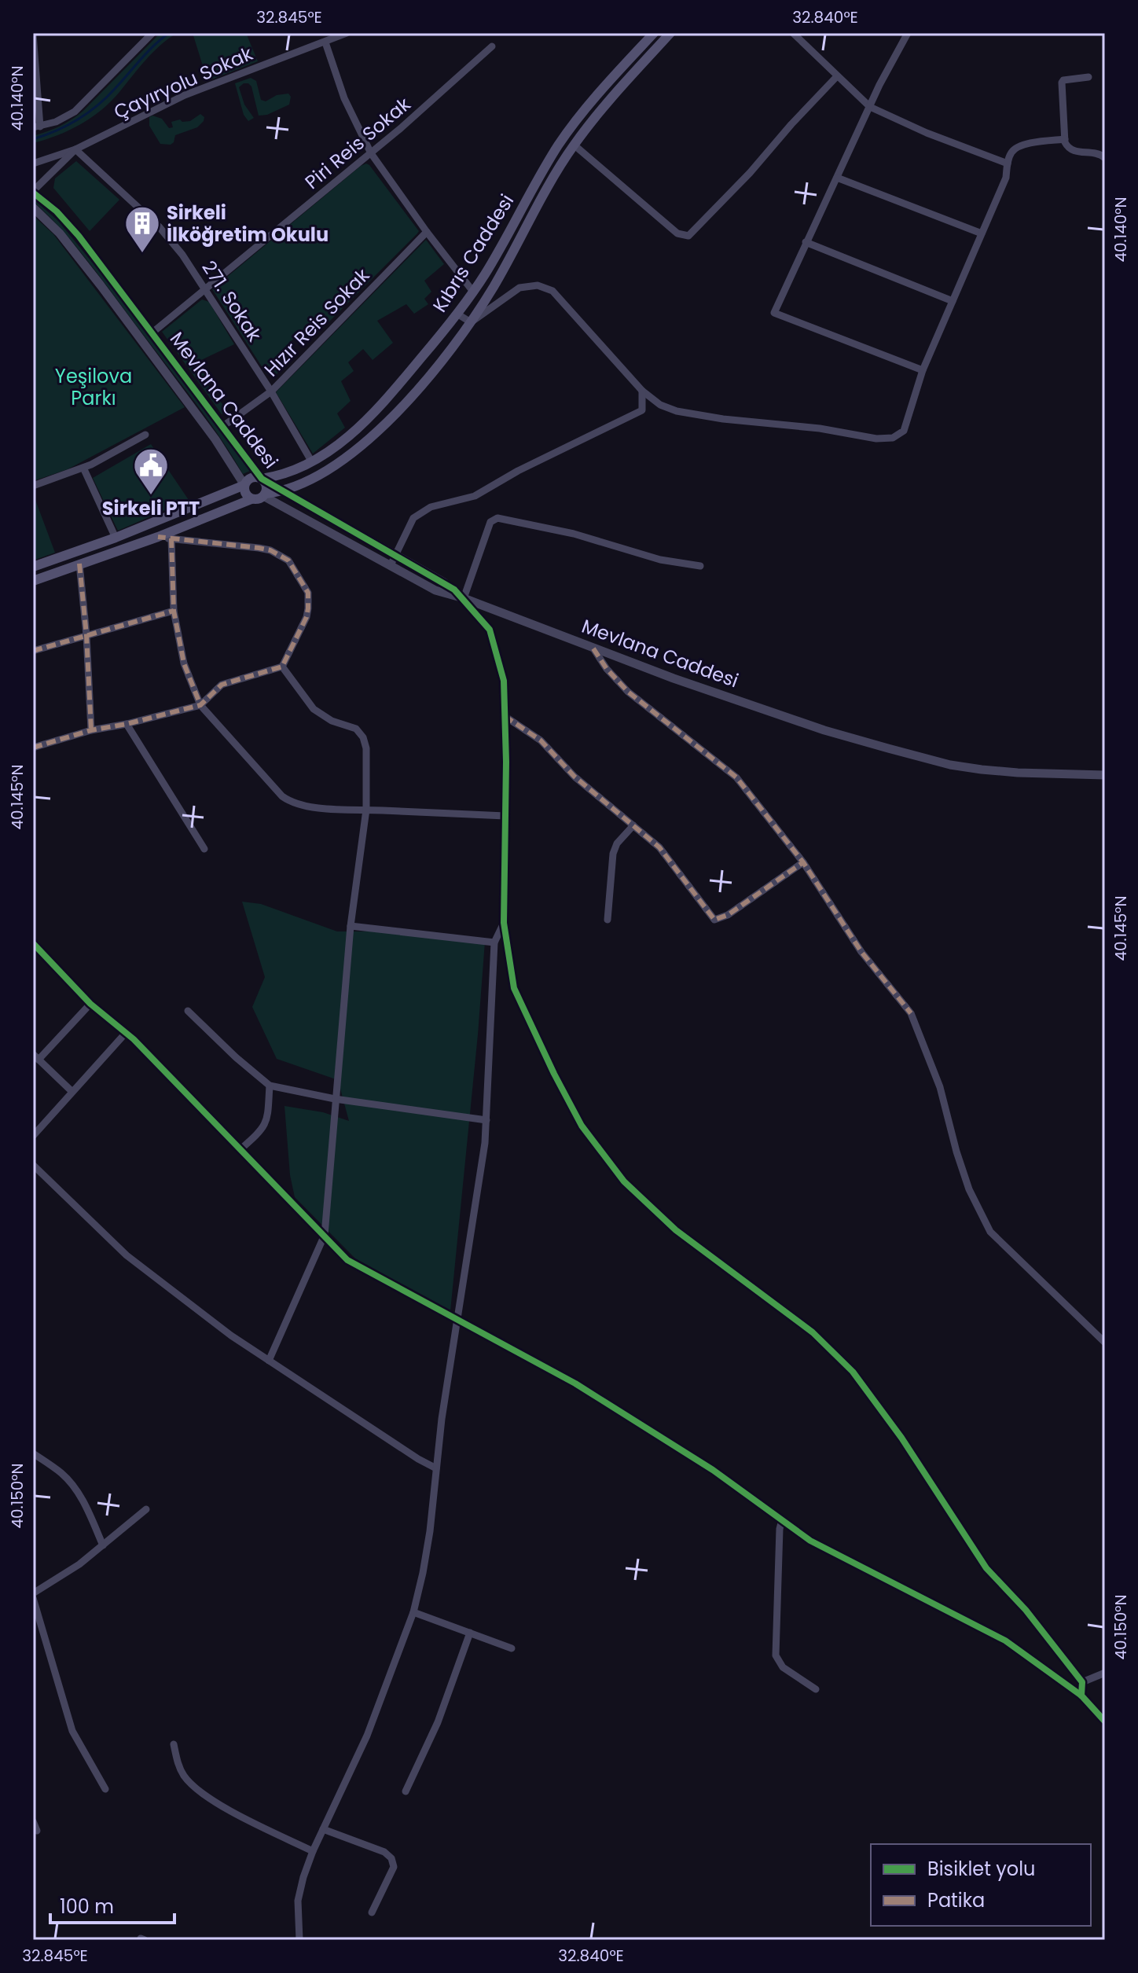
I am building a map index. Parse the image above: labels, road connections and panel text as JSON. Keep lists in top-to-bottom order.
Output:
{
  "streets": {
    "main road": ["Kıbrıs Caddesi"],
    "street": [
      "Çayıryolu Sokak",
      "Piri Reis Sokak",
      "271. Sokak",
      "Hızır Reis Sokak",
      "Mevlana Caddesi"
    ]
  },
  "crossings": [
    ["Çayıryolu Sokak", "271. Sokak"],
    ["Piri Reis Sokak", "271. Sokak"],
    ["Piri Reis Sokak", "Mevlana Caddesi"],
    ["Kıbrıs Caddesi", "271. Sokak"],
    ["Kıbrıs Caddesi", "Mevlana Caddesi"],
    ["271. Sokak", "Hızır Reis Sokak"],
    ["Hızır Reis Sokak", "Mevlana Caddesi"]
  ],
  "parks": ["Yeşilova Parkı"],
  "places": {
    "building": ["Sirkeli İlköğretim Okulu"],
    "public building": ["Sirkeli PTT"]
  },
  "legend": ["Bisiklet yolu", "Patika"],
  "scale_bar": "100 m",
  "coordinates": [
    "32.845°E",
    "32.840°E",
    "40.140°N",
    "40.145°N",
    "40.150°N"
  ]
}
